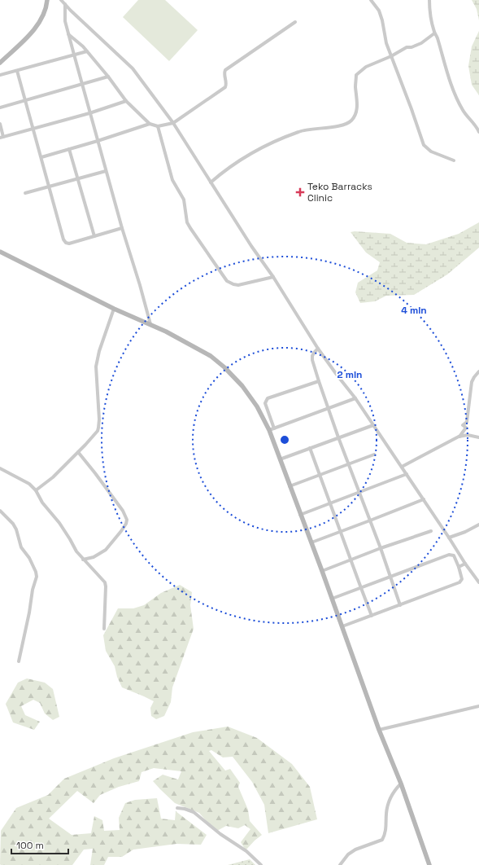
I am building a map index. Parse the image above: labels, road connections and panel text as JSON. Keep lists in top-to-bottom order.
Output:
{
  "places": {
    "health": ["Teko Barracks Clinic"]
  },
  "scale_bar": "100 m",
  "rings": ["4 min", "2 min"]
}
